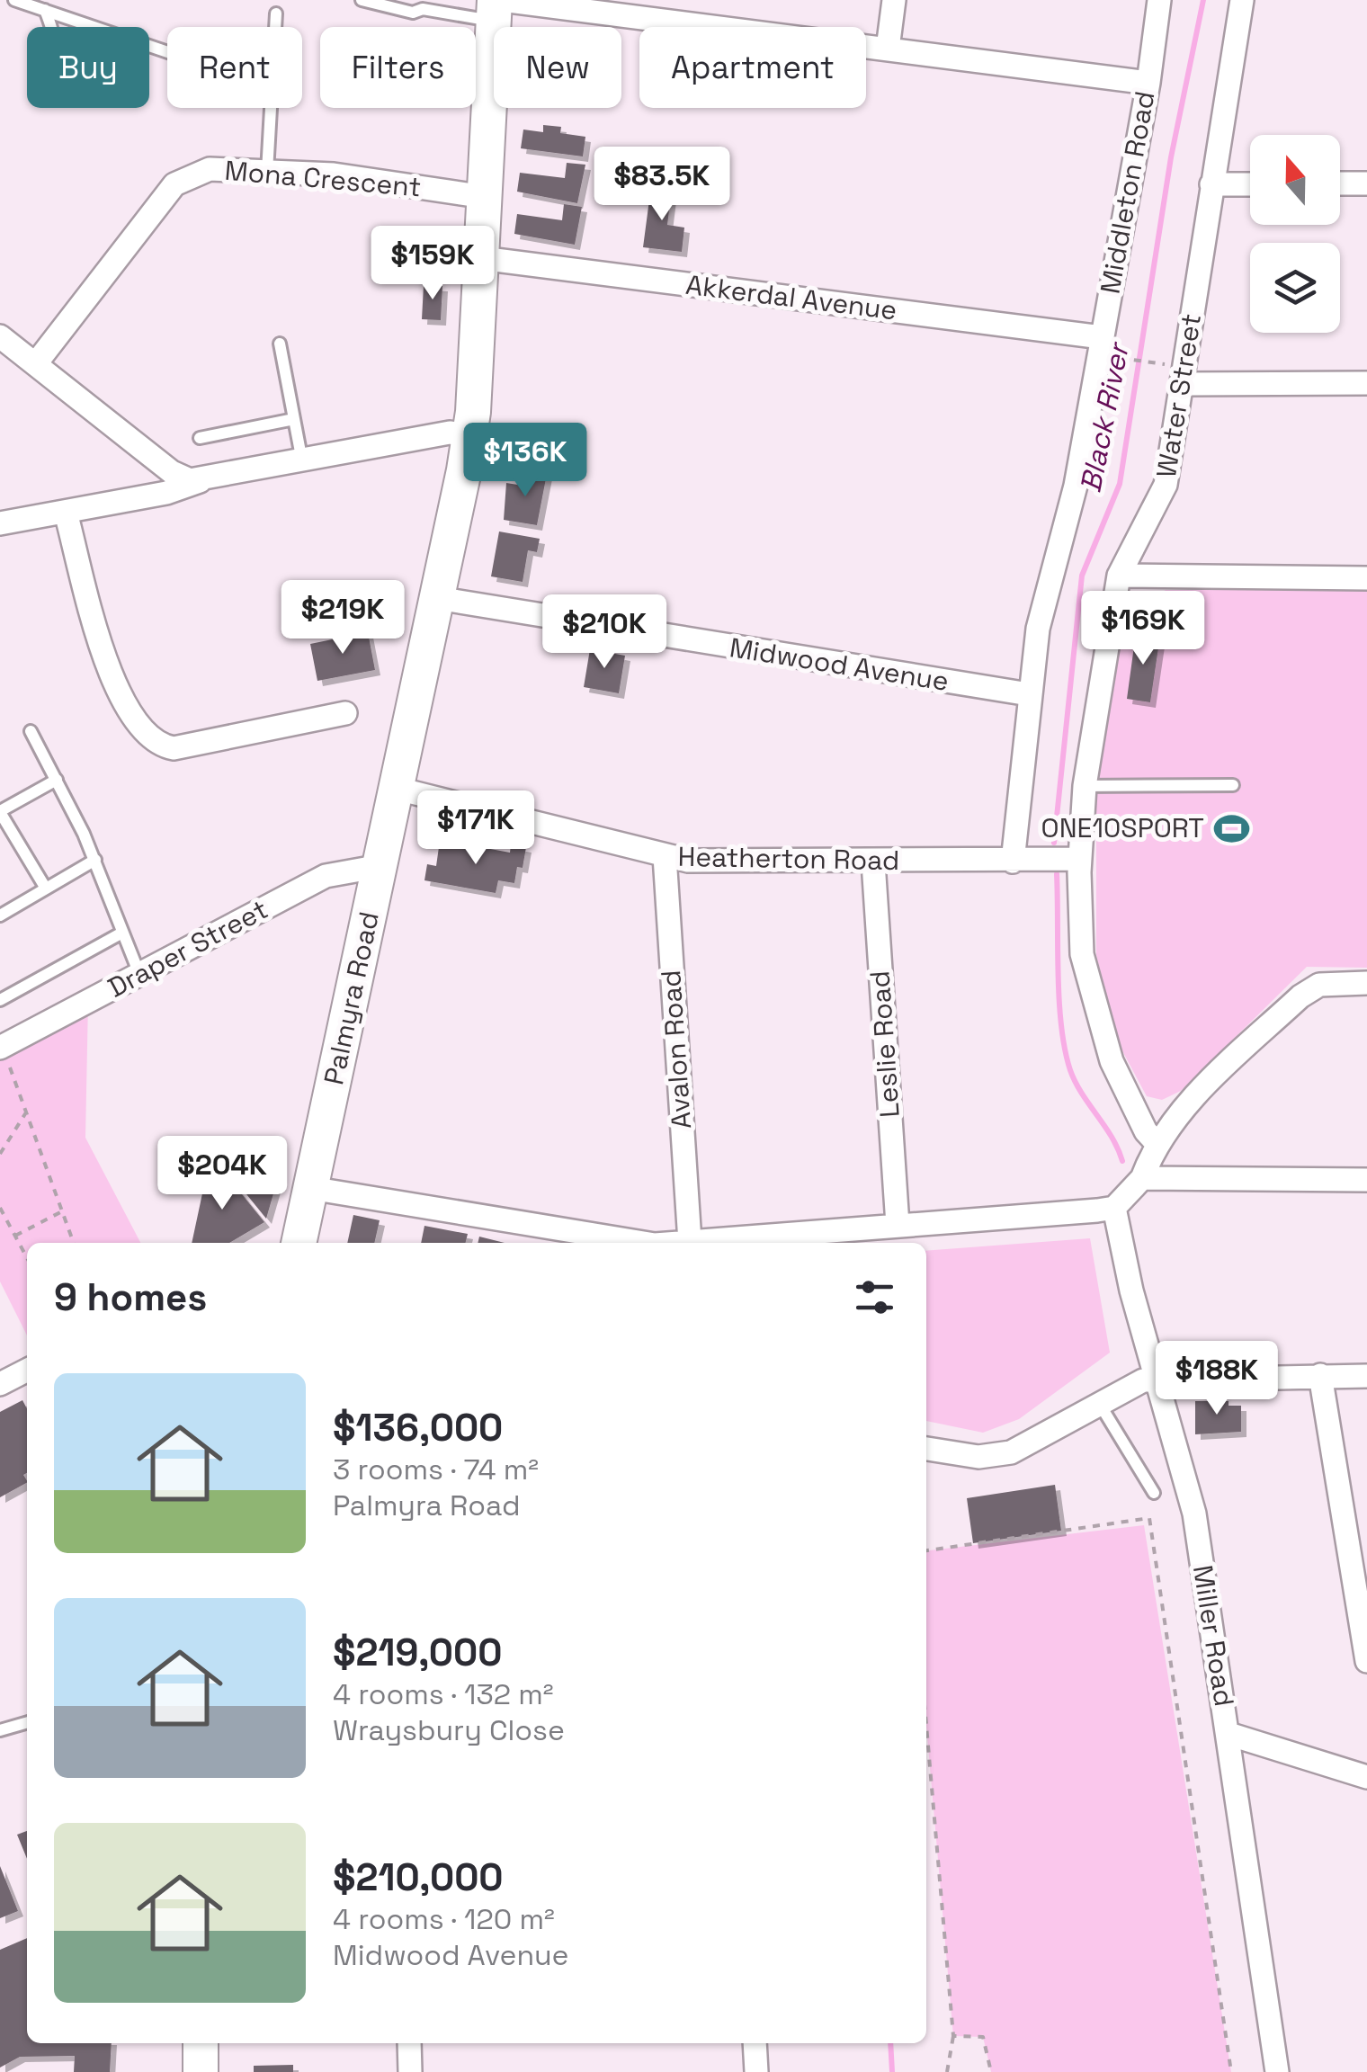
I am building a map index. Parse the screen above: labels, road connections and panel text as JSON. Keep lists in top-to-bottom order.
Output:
{
  "streets": {
    "main road": ["Palmyra Road"],
    "street": [
      "Mona Crescent",
      "Middleton Road",
      "Akkerdal Avenue",
      "Water Street",
      "Midwood Avenue",
      "Heatherton Road",
      "Draper Street",
      "Leslie Road",
      "Avalon Road",
      "Miller Road"
    ]
  },
  "crossings": [
    ["Mona Crescent", "Palmyra Road"],
    ["Middleton Road", "Akkerdal Avenue"],
    ["Middleton Road", "Midwood Avenue"],
    ["Middleton Road", "Heatherton Road"],
    ["Akkerdal Avenue", "Palmyra Road"],
    ["Water Street", "Heatherton Road"],
    ["Midwood Avenue", "Palmyra Road"],
    ["Heatherton Road", "Palmyra Road"],
    ["Heatherton Road", "Leslie Road"],
    ["Heatherton Road", "Avalon Road"],
    ["Draper Street", "Palmyra Road"]
  ],
  "water": ["Black River"],
  "places": {
    "sports": ["ONE10SPORT"]
  },
  "north": "top",
  "page": {
    "chip": [
      "Buy",
      "Rent",
      "Filters",
      "New",
      "Apartment"
    ],
    "price": [
      "$83.5K",
      "$159K",
      "$136K",
      "$219K",
      "$169K",
      "$210K",
      "$171K",
      "$204K",
      "$188K"
    ],
    "heading": "9 homes",
    "list": [
      {
        "name": "$136,000",
        "note": "3 rooms · 74 m² · Palmyra Road"
      },
      {
        "name": "$219,000",
        "note": "4 rooms · 132 m² · Wraysbury Close"
      },
      {
        "name": "$210,000",
        "note": "4 rooms · 120 m² · Midwood Avenue"
      }
    ]
  }
}
